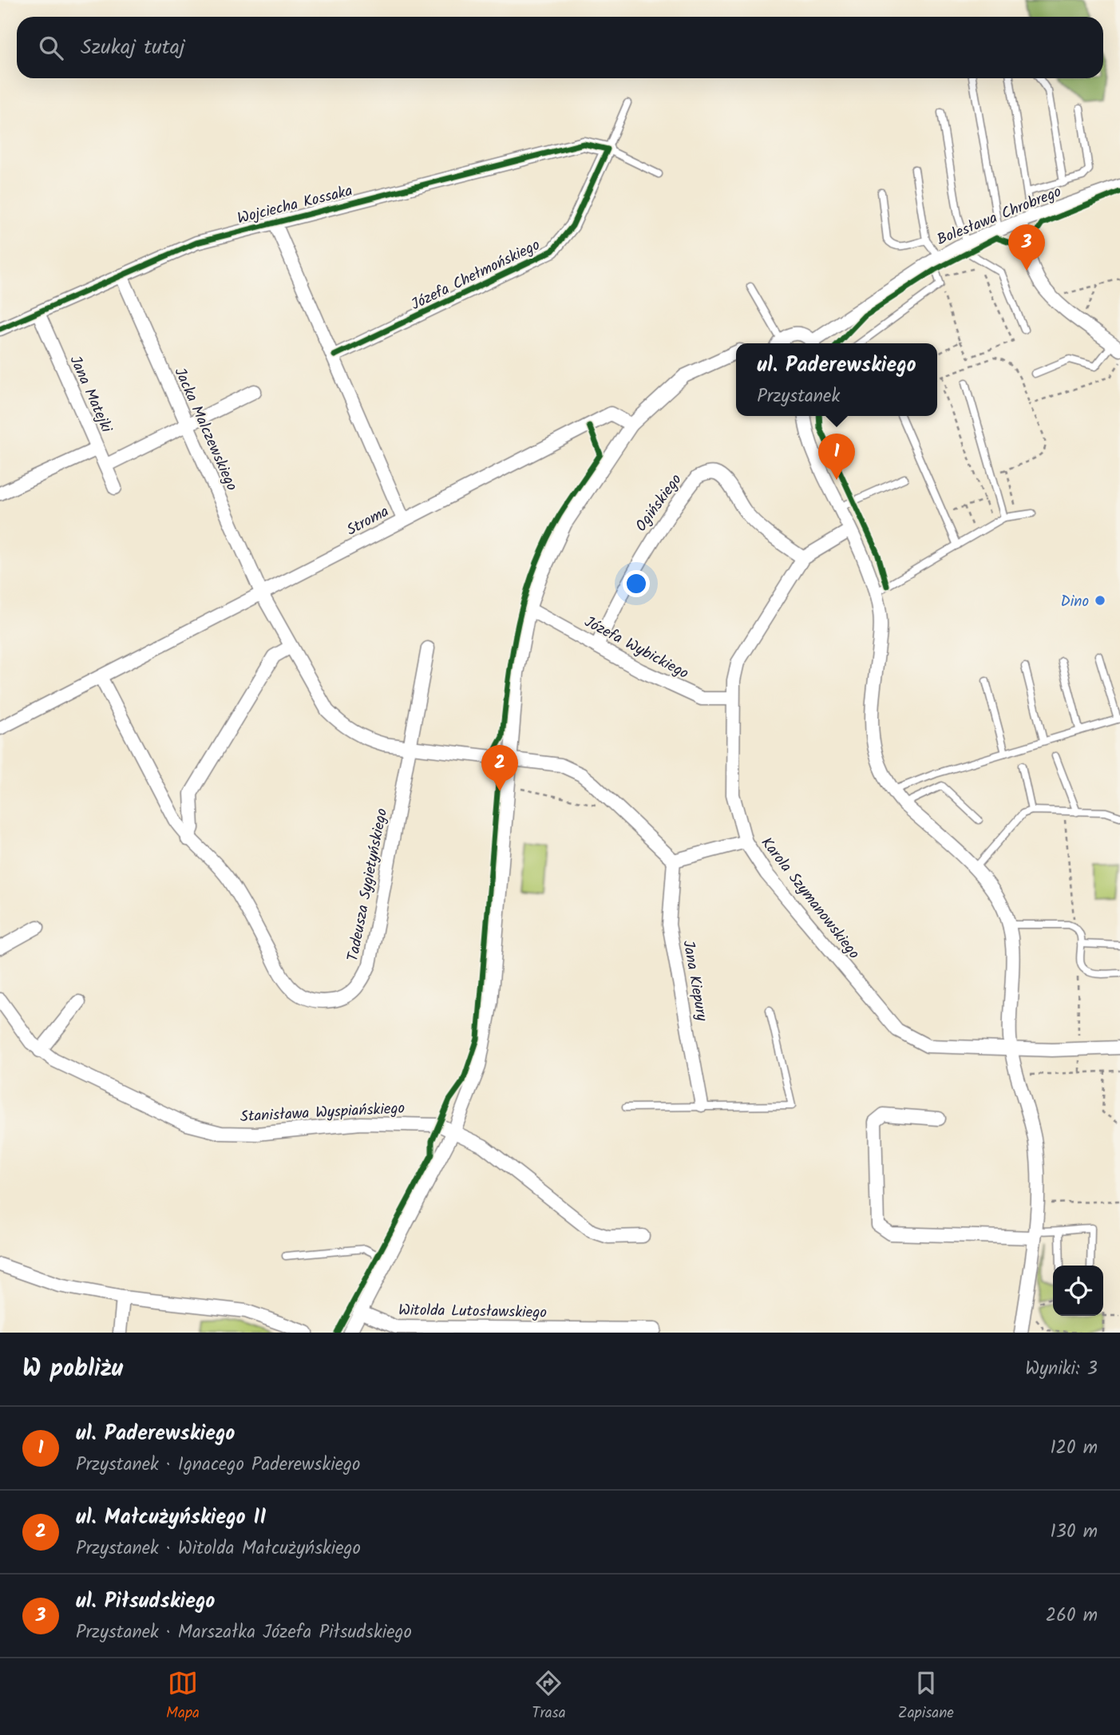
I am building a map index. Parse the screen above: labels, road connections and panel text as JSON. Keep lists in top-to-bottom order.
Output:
{
  "streets": {
    "street": [
      "Wojciecha Kossaka",
      "Bolesława Chrobrego",
      "Józefa Chełmońskiego",
      "Jana Matejki",
      "Jacka Malczewskiego",
      "Ogińskiego",
      "Stroma",
      "Józefa Wybickiego",
      "Tadeusza Sygietyńskiego",
      "Karola Szymanowskiego",
      "Jana Kiepury",
      "Stanisława Wyspiańskiego",
      "Witolda Lutosławskiego"
    ]
  },
  "crossings": [
    ["Wojciecha Kossaka", "Józefa Chełmońskiego"],
    ["Wojciecha Kossaka", "Jana Matejki"],
    ["Wojciecha Kossaka", "Jacka Malczewskiego"],
    ["Jacka Malczewskiego", "Stroma"],
    ["Jacka Malczewskiego", "Tadeusza Sygietyńskiego"],
    ["Jacka Malczewskiego", "Jana Kiepury"],
    ["Ogińskiego", "Józefa Wybickiego"],
    ["Ogińskiego", "Karola Szymanowskiego"],
    ["Stroma", "Tadeusza Sygietyńskiego"],
    ["Józefa Wybickiego", "Karola Szymanowskiego"]
  ],
  "places": ["Dino"],
  "page": {
    "search": "Szukaj tutaj",
    "pins": ["3", "1", "2"],
    "popup": ["ul. Paderewskiego", "Przystanek"],
    "heading": ["W pobliżu", "Wyniki: 3"],
    "list": [
      {
        "mark": "1",
        "name": "ul. Paderewskiego",
        "note": "Przystanek · Ignacego Paderewskiego",
        "value": "120 m"
      },
      {
        "mark": "2",
        "name": "ul. Małcużyńskiego II",
        "note": "Przystanek · Witolda Małcużyńskiego",
        "value": "130 m"
      },
      {
        "mark": "3",
        "name": "ul. Piłsudskiego",
        "note": "Przystanek · Marszałka Józefa Piłsudskiego",
        "value": "260 m"
      }
    ],
    "nav": ["Mapa", "Trasa", "Zapisane"]
  }
}
